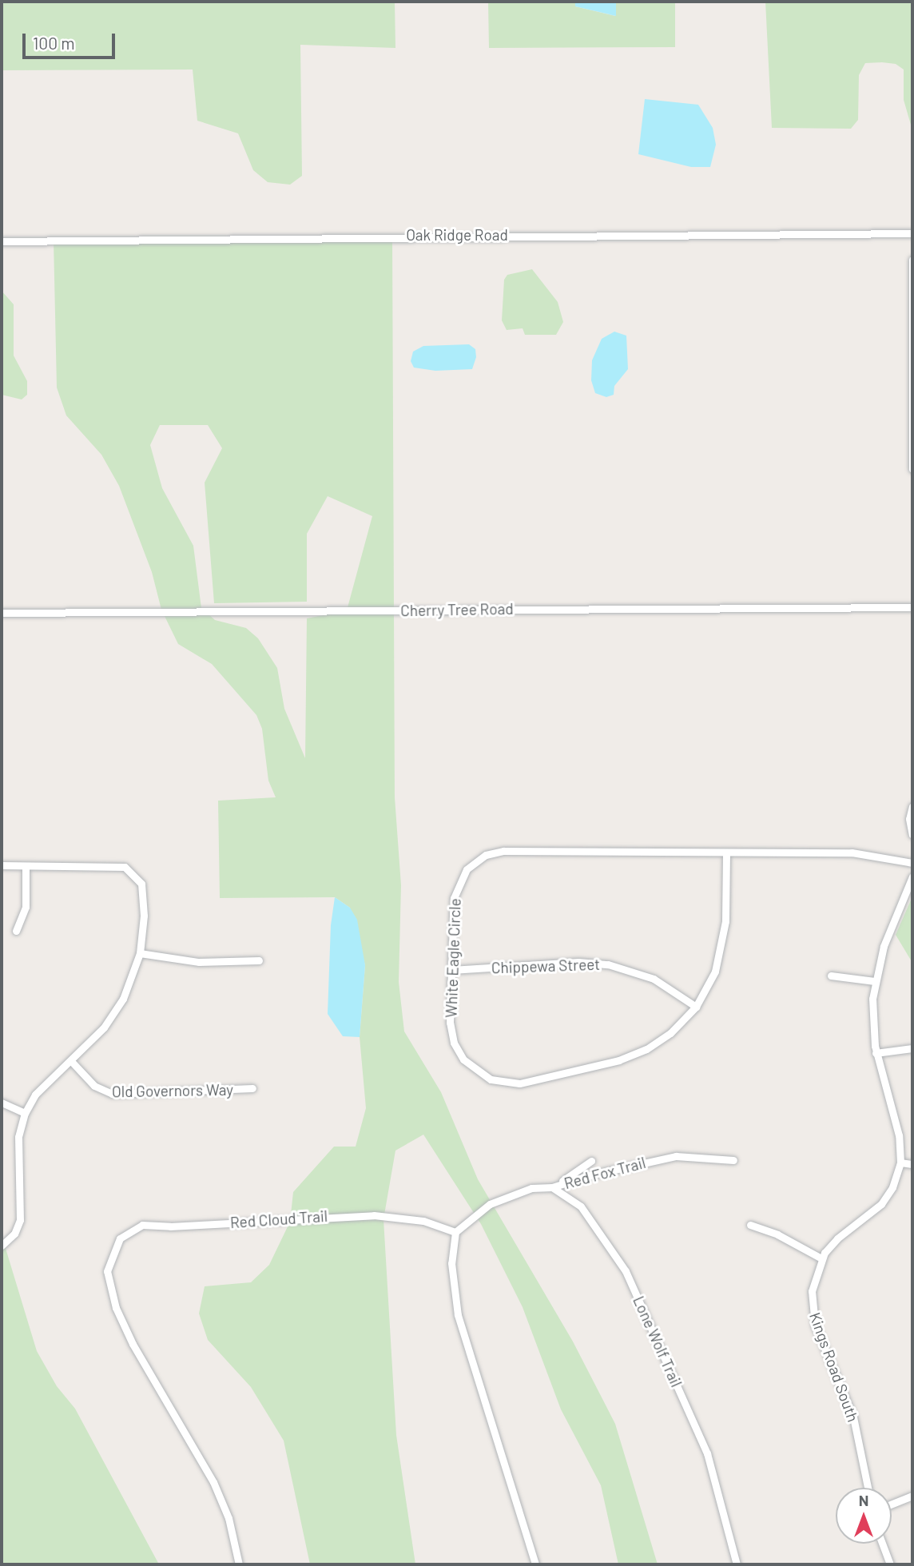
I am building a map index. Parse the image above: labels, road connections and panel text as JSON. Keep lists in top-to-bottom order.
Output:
{
  "streets": {
    "street": [
      "Oak Ridge Road",
      "Cherry Tree Road",
      "White Eagle Circle",
      "Chippewa Street",
      "Old Governors Way",
      "Red Fox Trail",
      "Red Cloud Trail",
      "Lone Wolf Trail",
      "Kings Road South"
    ]
  },
  "crossings": [
    ["White Eagle Circle", "Chippewa Street"],
    ["Red Fox Trail", "Red Cloud Trail"],
    ["Red Fox Trail", "Lone Wolf Trail"]
  ],
  "scale_bar": "100 m",
  "north": "top"
}
